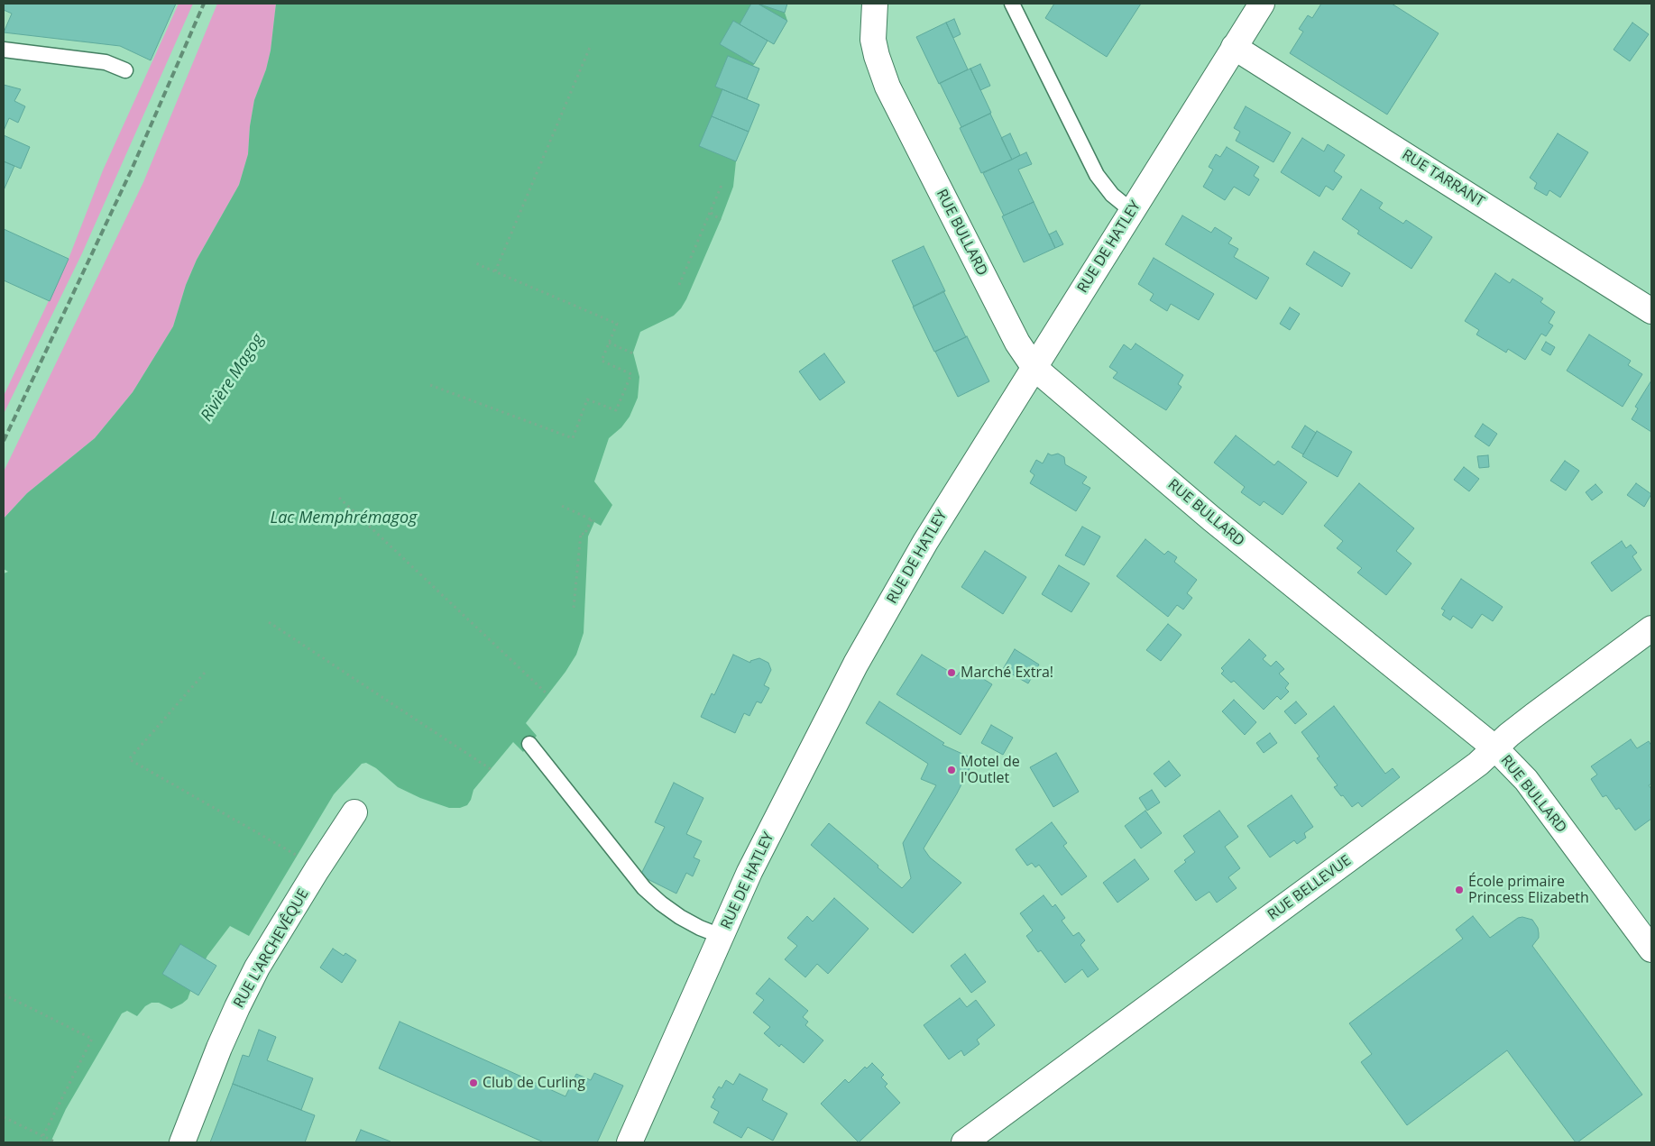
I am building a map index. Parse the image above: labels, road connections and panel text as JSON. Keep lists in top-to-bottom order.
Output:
{
  "streets": {
    "street": [
      "RUE TARRANT",
      "RUE BULLARD",
      "RUE DE HATLEY",
      "RUE BELLEVUE",
      "RUE L'ARCHEVÊQUE"
    ]
  },
  "crossings": [
    ["RUE TARRANT", "RUE DE HATLEY"],
    ["RUE BULLARD", "RUE DE HATLEY"],
    ["RUE BULLARD", "RUE BELLEVUE"]
  ],
  "water": ["Rivière Magog", "Lac Memphrémagog"],
  "places": [
    "Marché Extra!",
    "Motel de l'Outlet",
    "École primaire Princess Elizabeth",
    "Club de Curling"
  ]
}
